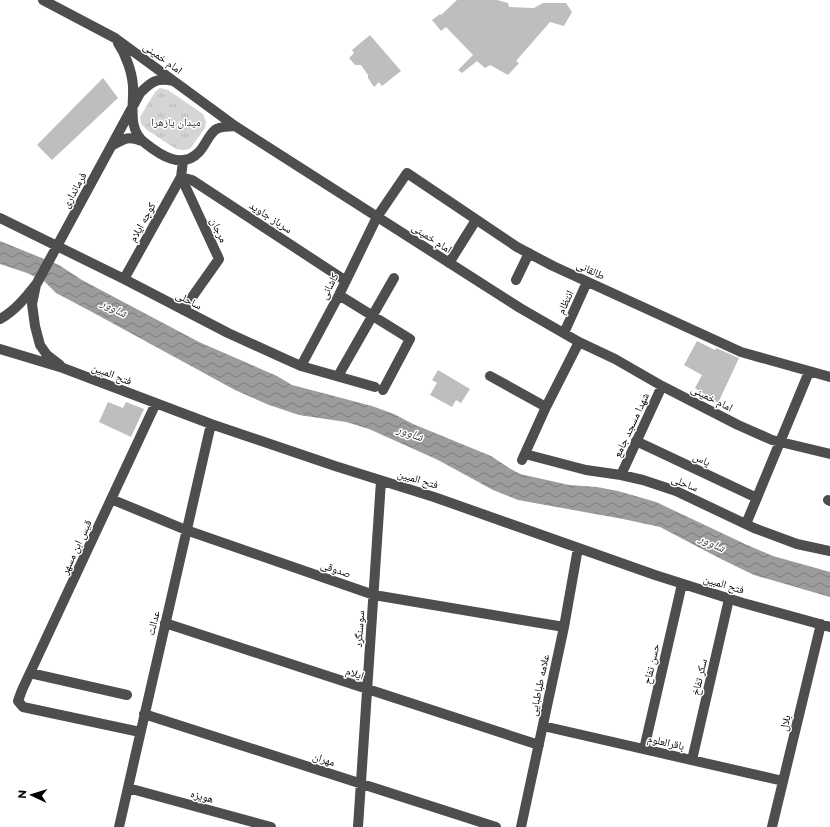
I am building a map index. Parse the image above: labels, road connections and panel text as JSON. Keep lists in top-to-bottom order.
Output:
{
  "streets": {
    "street": [
      "امام خمینی",
      "فرمانداری",
      "سرباز جاوید",
      "کوچه ایلام",
      "مرجان",
      "طالقانی",
      "کاشانی",
      "ساحلی",
      "انتظام",
      "فتح المبین",
      "شهدا مسجد جامع",
      "یاس",
      "قیس ابن مسهر",
      "صدوقی",
      "عدالت",
      "سوسنگرد",
      "حسن تفاح",
      "ایلام",
      "سکر تفاخ",
      "علامه طباطبایی",
      "بلال",
      "باقرالعلوم",
      "مهران",
      "هویزه"
    ]
  },
  "crossings": [
    ["امام خمینی", "فرمانداری"],
    ["امام خمینی", "طالقانی"],
    ["امام خمینی", "کاشانی"],
    ["امام خمینی", "انتظام"],
    ["امام خمینی", "شهدا مسجد جامع"],
    ["فرمانداری", "ساحلی"],
    ["سرباز جاوید", "کوچه ایلام"],
    ["سرباز جاوید", "مرجان"],
    ["سرباز جاوید", "کاشانی"],
    ["کوچه ایلام", "مرجان"],
    ["کوچه ایلام", "ساحلی"],
    ["مرجان", "ساحلی"],
    ["طالقانی", "کاشانی"],
    ["طالقانی", "انتظام"],
    ["کاشانی", "ساحلی"],
    ["ساحلی", "شهدا مسجد جامع"],
    ["فتح المبین", "قیس ابن مسهر"],
    ["فتح المبین", "عدالت"],
    ["فتح المبین", "سوسنگرد"],
    ["فتح المبین", "حسن تفاح"],
    ["فتح المبین", "سکر تفاخ"],
    ["فتح المبین", "علامه طباطبایی"],
    ["فتح المبین", "بلال"],
    ["شهدا مسجد جامع", "یاس"],
    ["قیس ابن مسهر", "صدوقی"],
    ["قیس ابن مسهر", "عدالت"],
    ["صدوقی", "عدالت"],
    ["صدوقی", "سوسنگرد"],
    ["صدوقی", "علامه طباطبایی"],
    ["عدالت", "ایلام"],
    ["عدالت", "مهران"],
    ["عدالت", "هویزه"],
    ["سوسنگرد", "ایلام"],
    ["سوسنگرد", "مهران"],
    ["حسن تفاح", "باقرالعلوم"],
    ["ایلام", "علامه طباطبایی"],
    ["سکر تفاخ", "باقرالعلوم"],
    ["علامه طباطبایی", "باقرالعلوم"],
    ["بلال", "باقرالعلوم"]
  ],
  "water": ["شاوور"],
  "parks": ["میدان یازهرا"],
  "north": "left"
}
